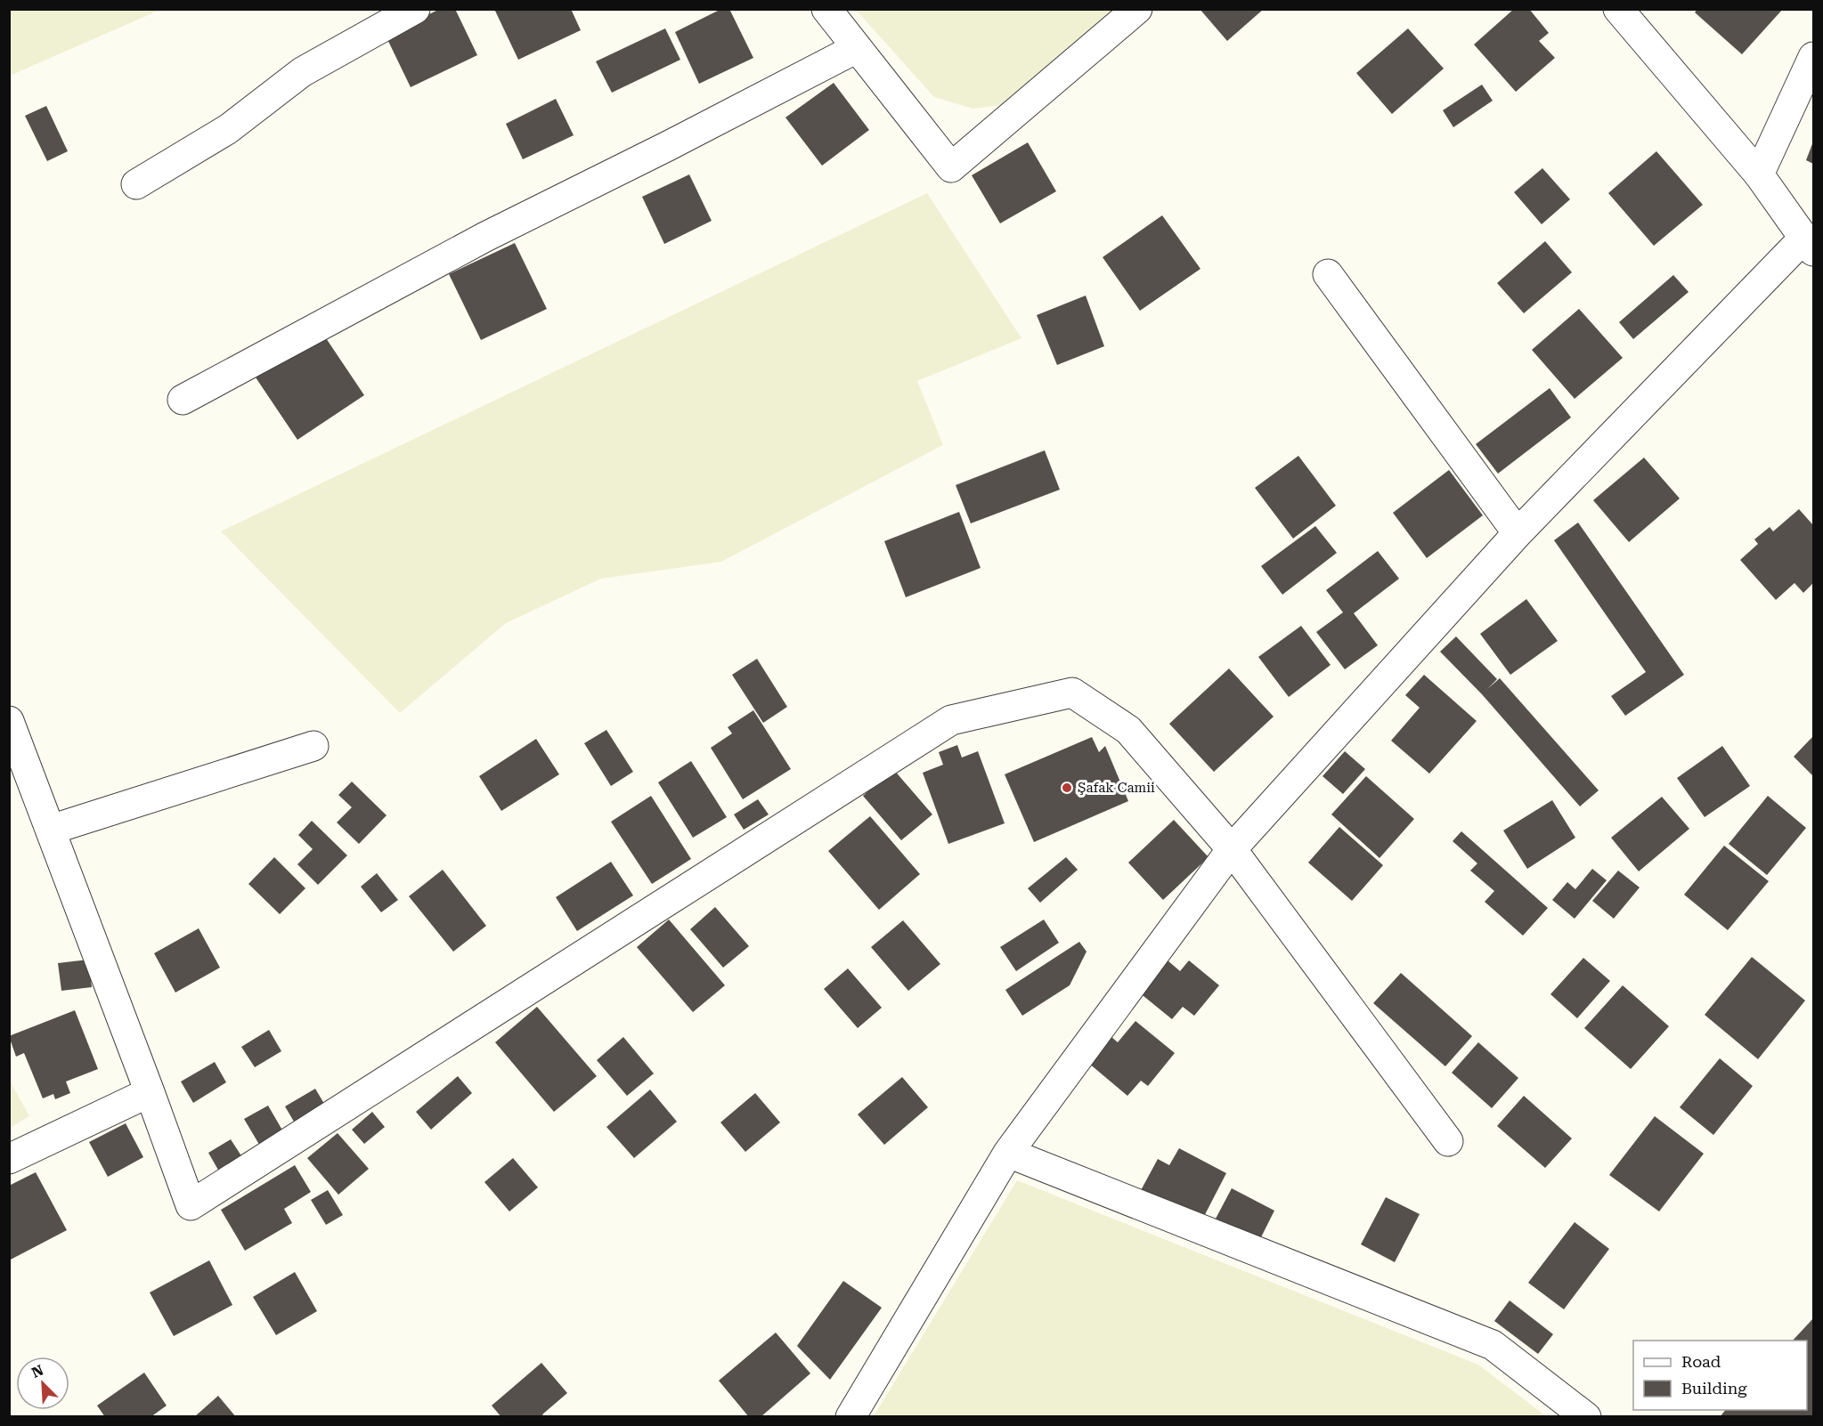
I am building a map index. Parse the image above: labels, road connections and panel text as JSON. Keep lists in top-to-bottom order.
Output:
{
  "places": ["Şafak Camii"],
  "legend": ["Road", "Building"],
  "north": "top left"
}
